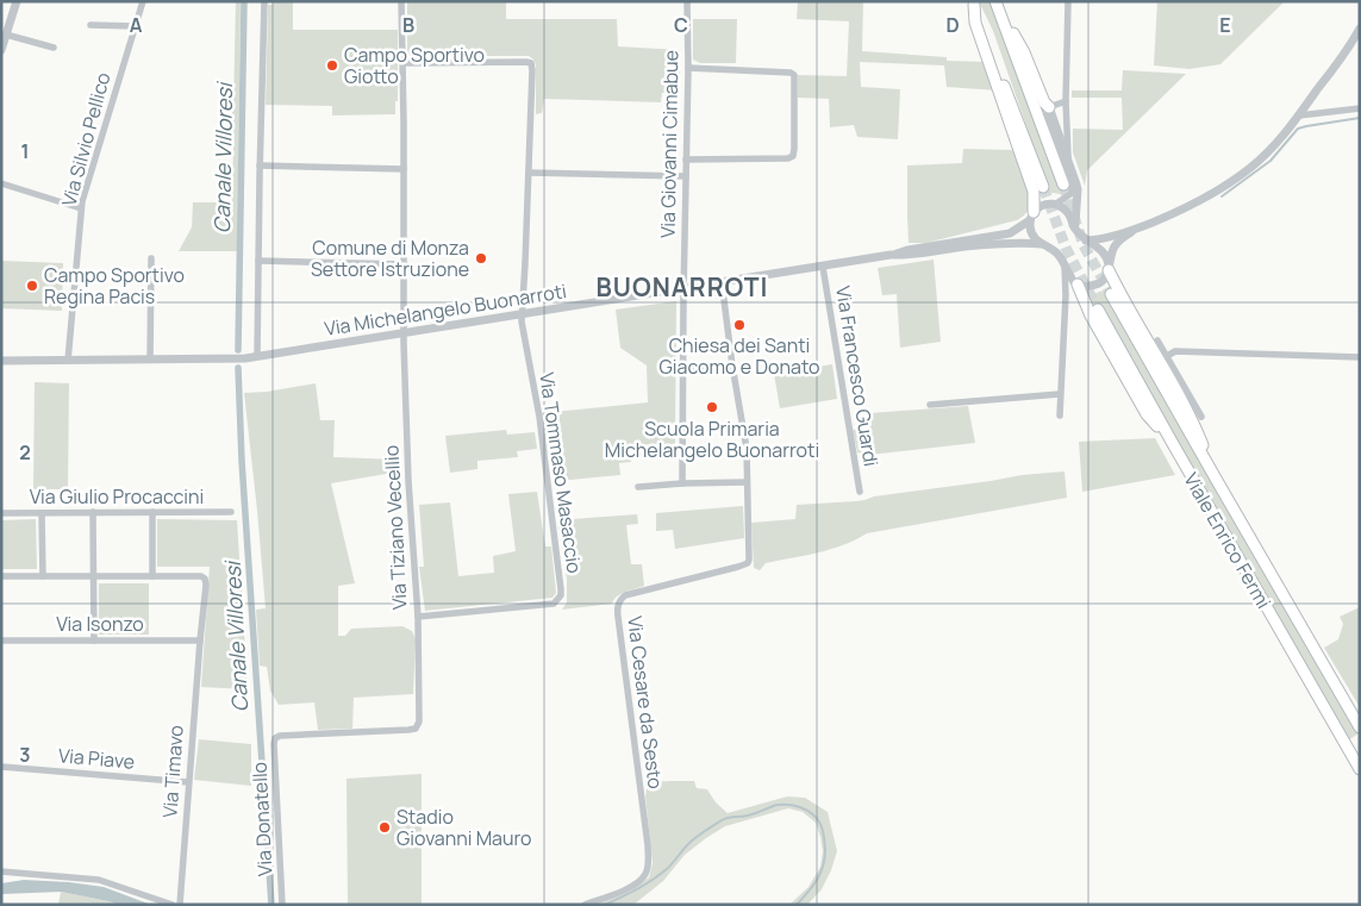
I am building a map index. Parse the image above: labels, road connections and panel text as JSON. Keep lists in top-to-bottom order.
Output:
{
  "streets": {
    "main road": ["Viale Enrico Fermi"],
    "street": [
      "Via Silvio Pellico",
      "Via Giovanni Cimabue",
      "Via Michelangelo Buonarroti",
      "Via Francesco Guardi",
      "Via Tommaso Masaccio",
      "Via Giulio Procaccini",
      "Via Tiziano Vecellio",
      "Via Isonzo",
      "Via Cesare da Sesto",
      "Via Piave",
      "Via Timavo",
      "Via Donatello"
    ]
  },
  "crossings": [
    ["Via Silvio Pellico", "Via Michelangelo Buonarroti"],
    ["Via Giovanni Cimabue", "Via Michelangelo Buonarroti"],
    ["Via Michelangelo Buonarroti", "Via Francesco Guardi"],
    ["Via Michelangelo Buonarroti", "Via Tommaso Masaccio"],
    ["Via Michelangelo Buonarroti", "Via Tiziano Vecellio"],
    ["Via Tommaso Masaccio", "Via Tiziano Vecellio"],
    ["Via Tiziano Vecellio", "Via Donatello"],
    ["Via Isonzo", "Via Timavo"],
    ["Via Piave", "Via Timavo"]
  ],
  "districts": ["BUONARROTI"],
  "water": ["Canale Villoresi"],
  "places": [
    "Campo Sportivo Giotto",
    "Comune di Monza Settore Istruzione",
    "Campo Sportivo Regina Pacis",
    "Chiesa dei Santi Giacomo e Donato",
    "Scuola Primaria Michelangelo Buonarroti",
    "Stadio Giovanni Mauro"
  ],
  "grid": {
    "columns": [
      "A",
      "B",
      "C",
      "D",
      "E"
    ],
    "rows": ["1", "2", "3"]
  }
}
